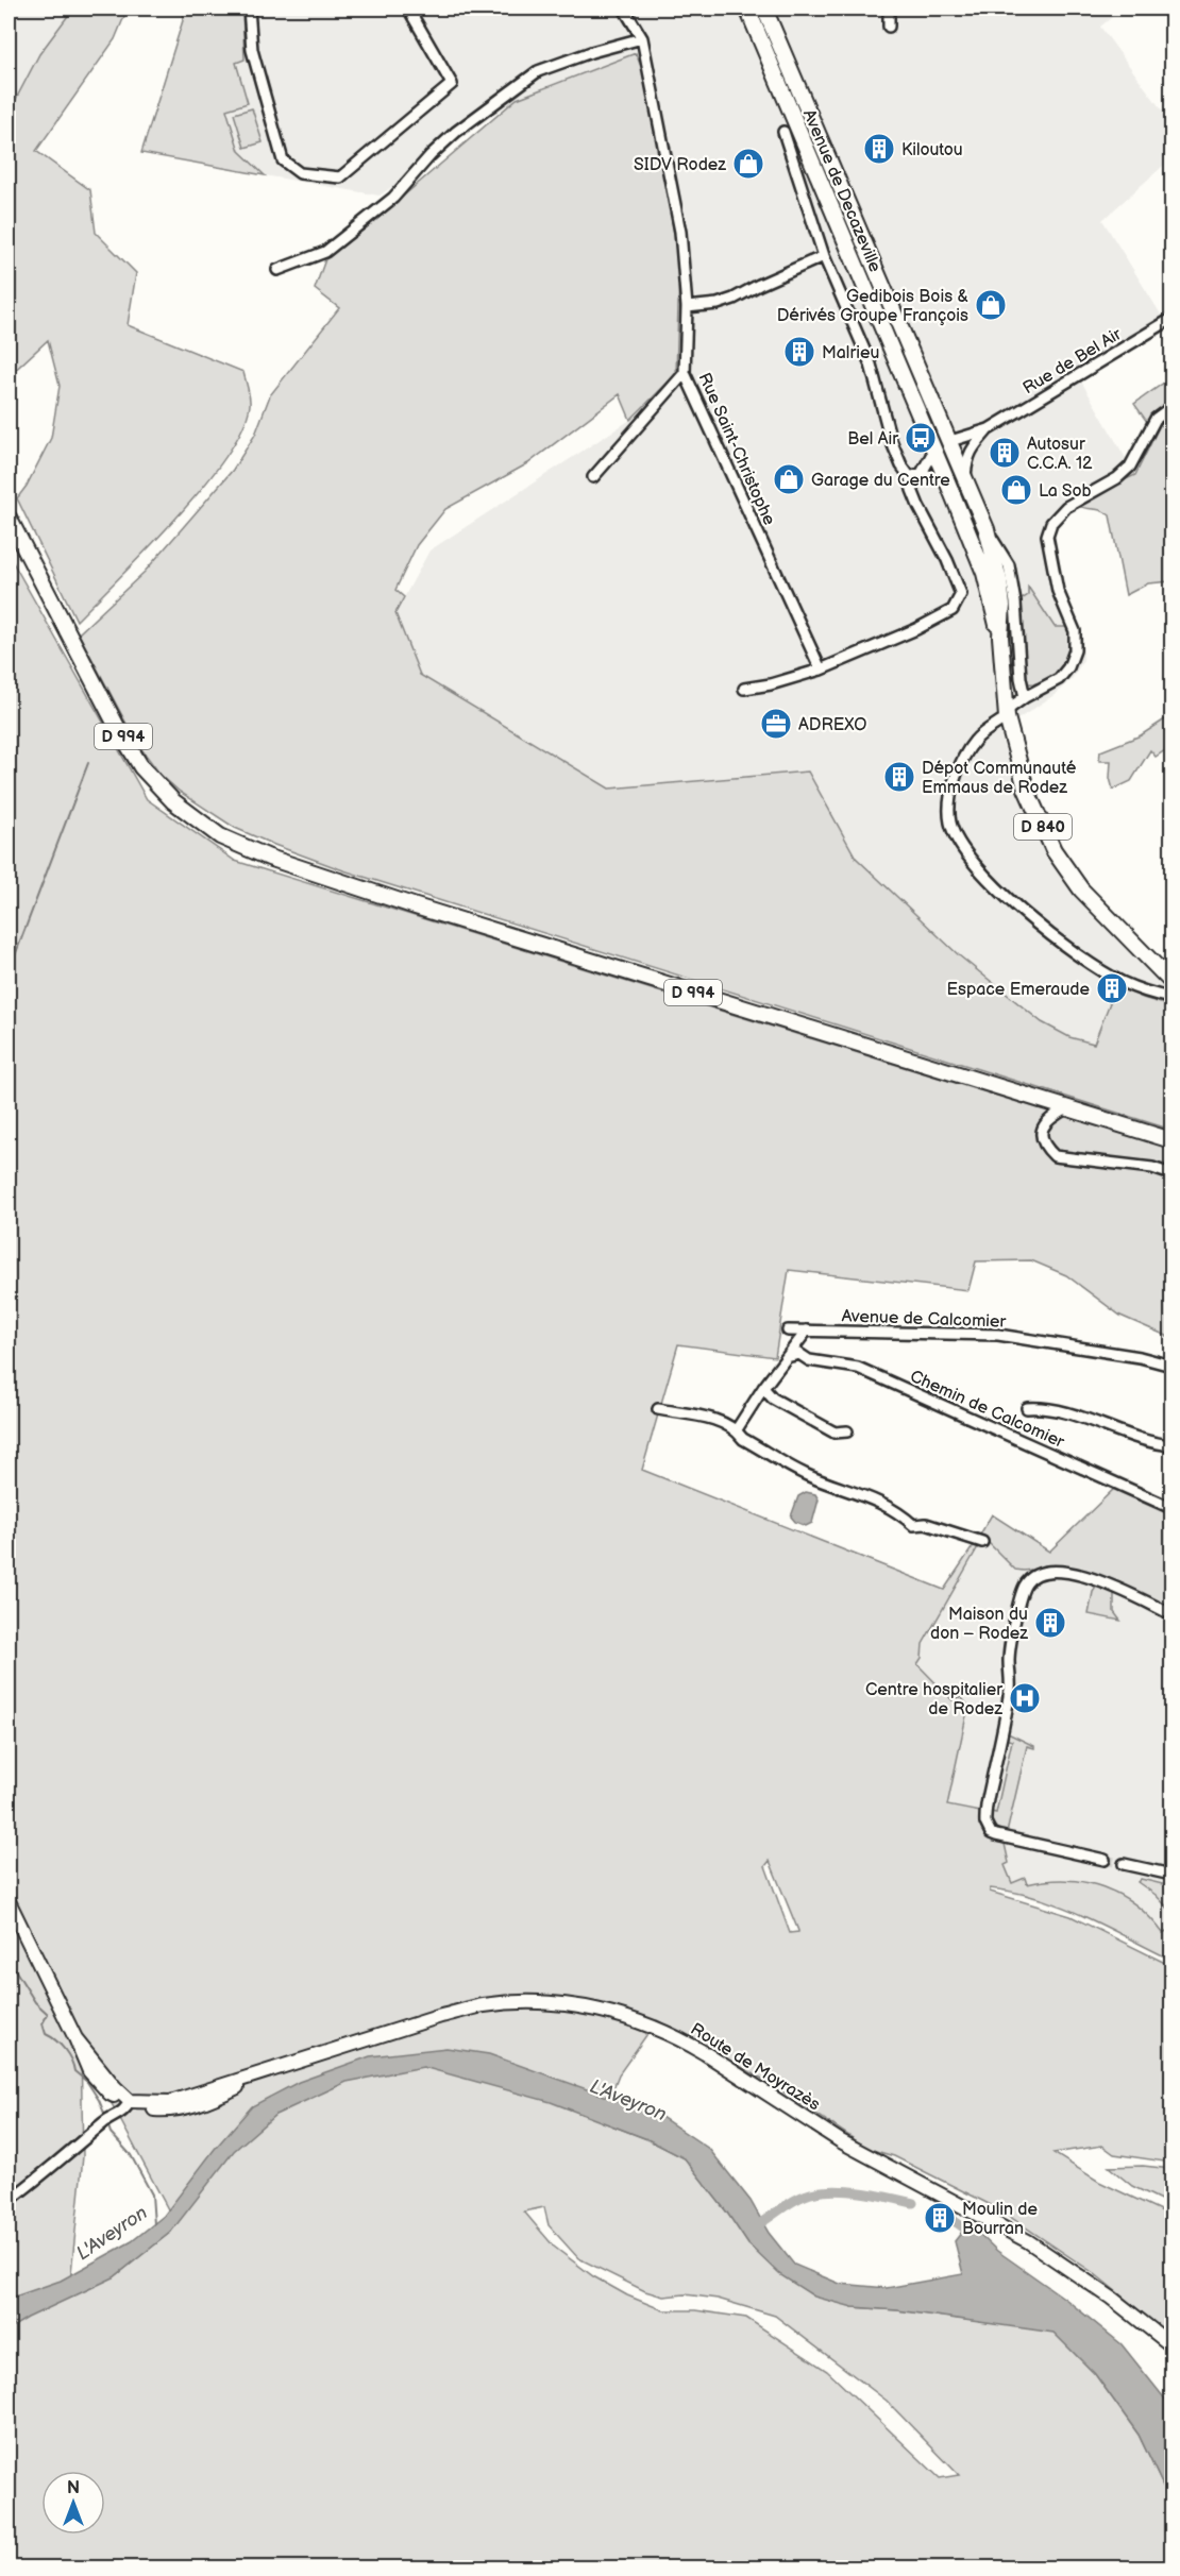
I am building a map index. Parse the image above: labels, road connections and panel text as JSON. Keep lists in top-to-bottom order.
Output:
{
  "streets": {
    "main road": ["Avenue de Decazeville", "D 994", "D 840"],
    "street": [
      "Rue de Bel Air",
      "Rue Saint-Christophe",
      "Avenue de Calcomier",
      "Chemin de Calcomier",
      "Route de Moyrazès"
    ]
  },
  "crossings": [
    ["Avenue de Decazeville", "Rue de Bel Air"]
  ],
  "water": ["L'Aveyron"],
  "places": {
    "building": [
      "Kiloutou",
      "Malrieu",
      "Autosur C.C.A. 12",
      "Dépot Communauté Emmaus de Rodez",
      "Espace Emeraude",
      "Maison du don – Rodez",
      "Moulin de Bourran"
    ],
    "shop": [
      "SIDV Rodez",
      "Gedibois Bois & Dérivés Groupe François",
      "Garage du Centre",
      "La Sob"
    ],
    "bus stop": ["Bel Air"],
    "office": ["ADREXO"],
    "hospital": ["Centre hospitalier de Rodez"]
  },
  "north": "top"
}
